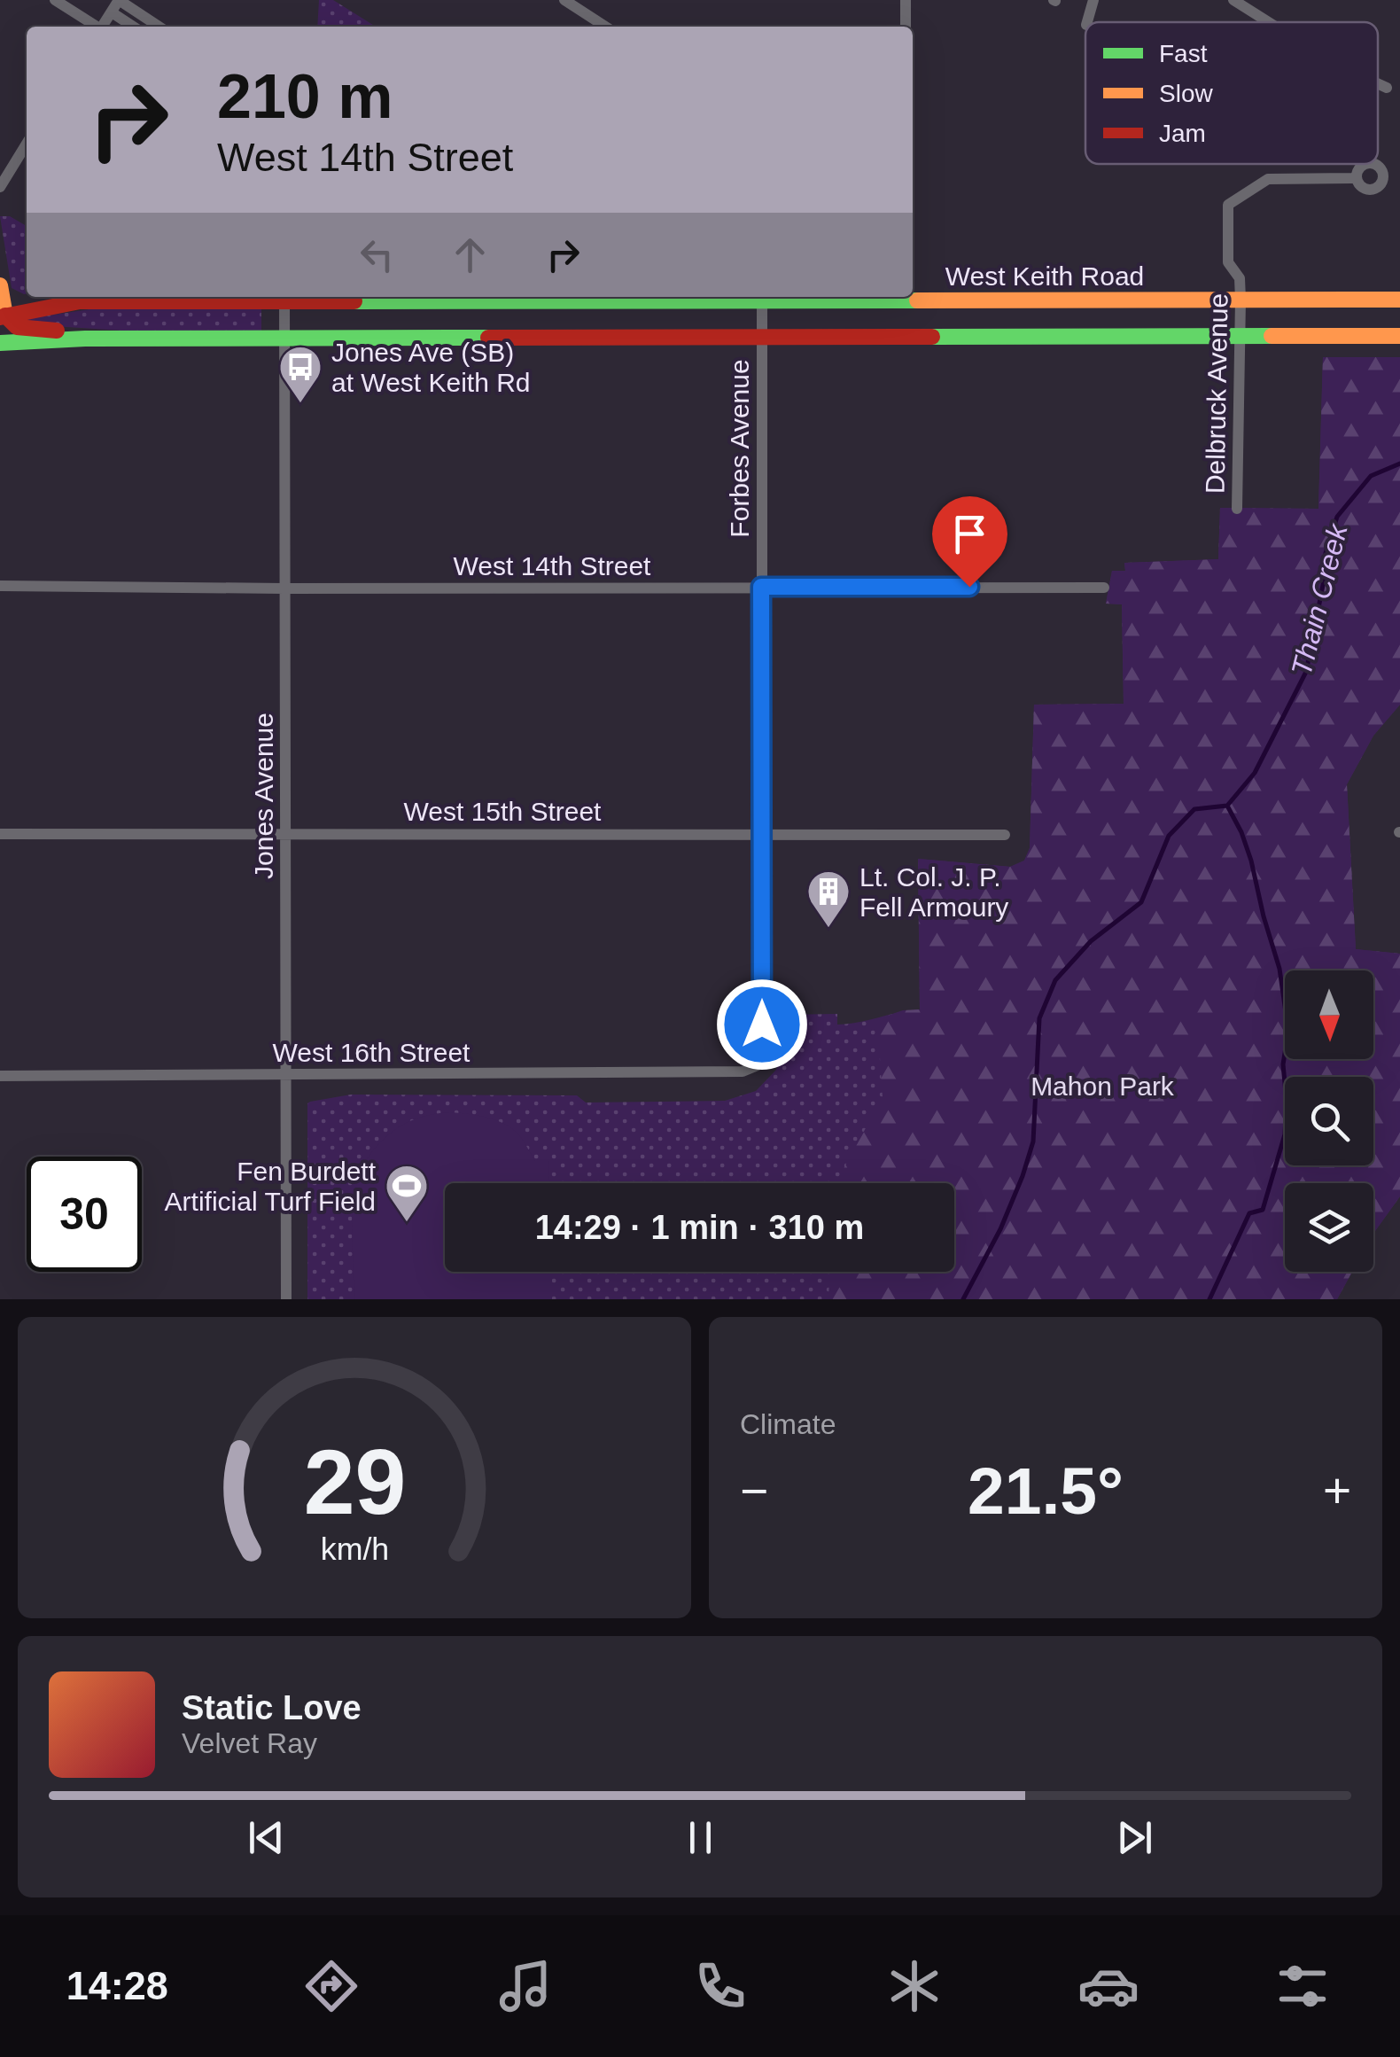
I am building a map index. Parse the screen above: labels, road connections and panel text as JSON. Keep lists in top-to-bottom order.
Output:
{
  "streets": {
    "main road": ["West Keith Road"],
    "street": [
      "Delbruck Avenue",
      "Forbes Avenue",
      "West 14th Street",
      "Jones Avenue",
      "West 15th Street",
      "West 16th Street"
    ]
  },
  "crossings": [
    ["West Keith Road", "Delbruck Avenue"],
    ["Forbes Avenue", "West 14th Street"],
    ["Forbes Avenue", "West 15th Street"],
    ["Forbes Avenue", "West 16th Street"],
    ["West 14th Street", "Jones Avenue"],
    ["Jones Avenue", "West 15th Street"],
    ["Jones Avenue", "West 16th Street"]
  ],
  "water": ["Thain Creek"],
  "parks": ["Mahon Park"],
  "places": {
    "bus stop": ["Jones Ave (SB) at West Keith Rd"],
    "building": ["Lt. Col. J. P. Fell Armoury"],
    "sports": ["Fen Burdett Artificial Turf Field"]
  },
  "legend": ["Fast", "Slow", "Jam"],
  "north": "bottom",
  "page": {
    "turn": ["210 m", "West 14th Street"],
    "limit": "30",
    "trip": "14:29 · 1 min · 310 m",
    "tile": "Climate",
    "heat": ["−", "21.5°", "+"],
    "song": ["Static Love", "Velvet Ray"],
    "tabs": "14:28",
    "gauge": ["29", "km/h"]
  }
}
